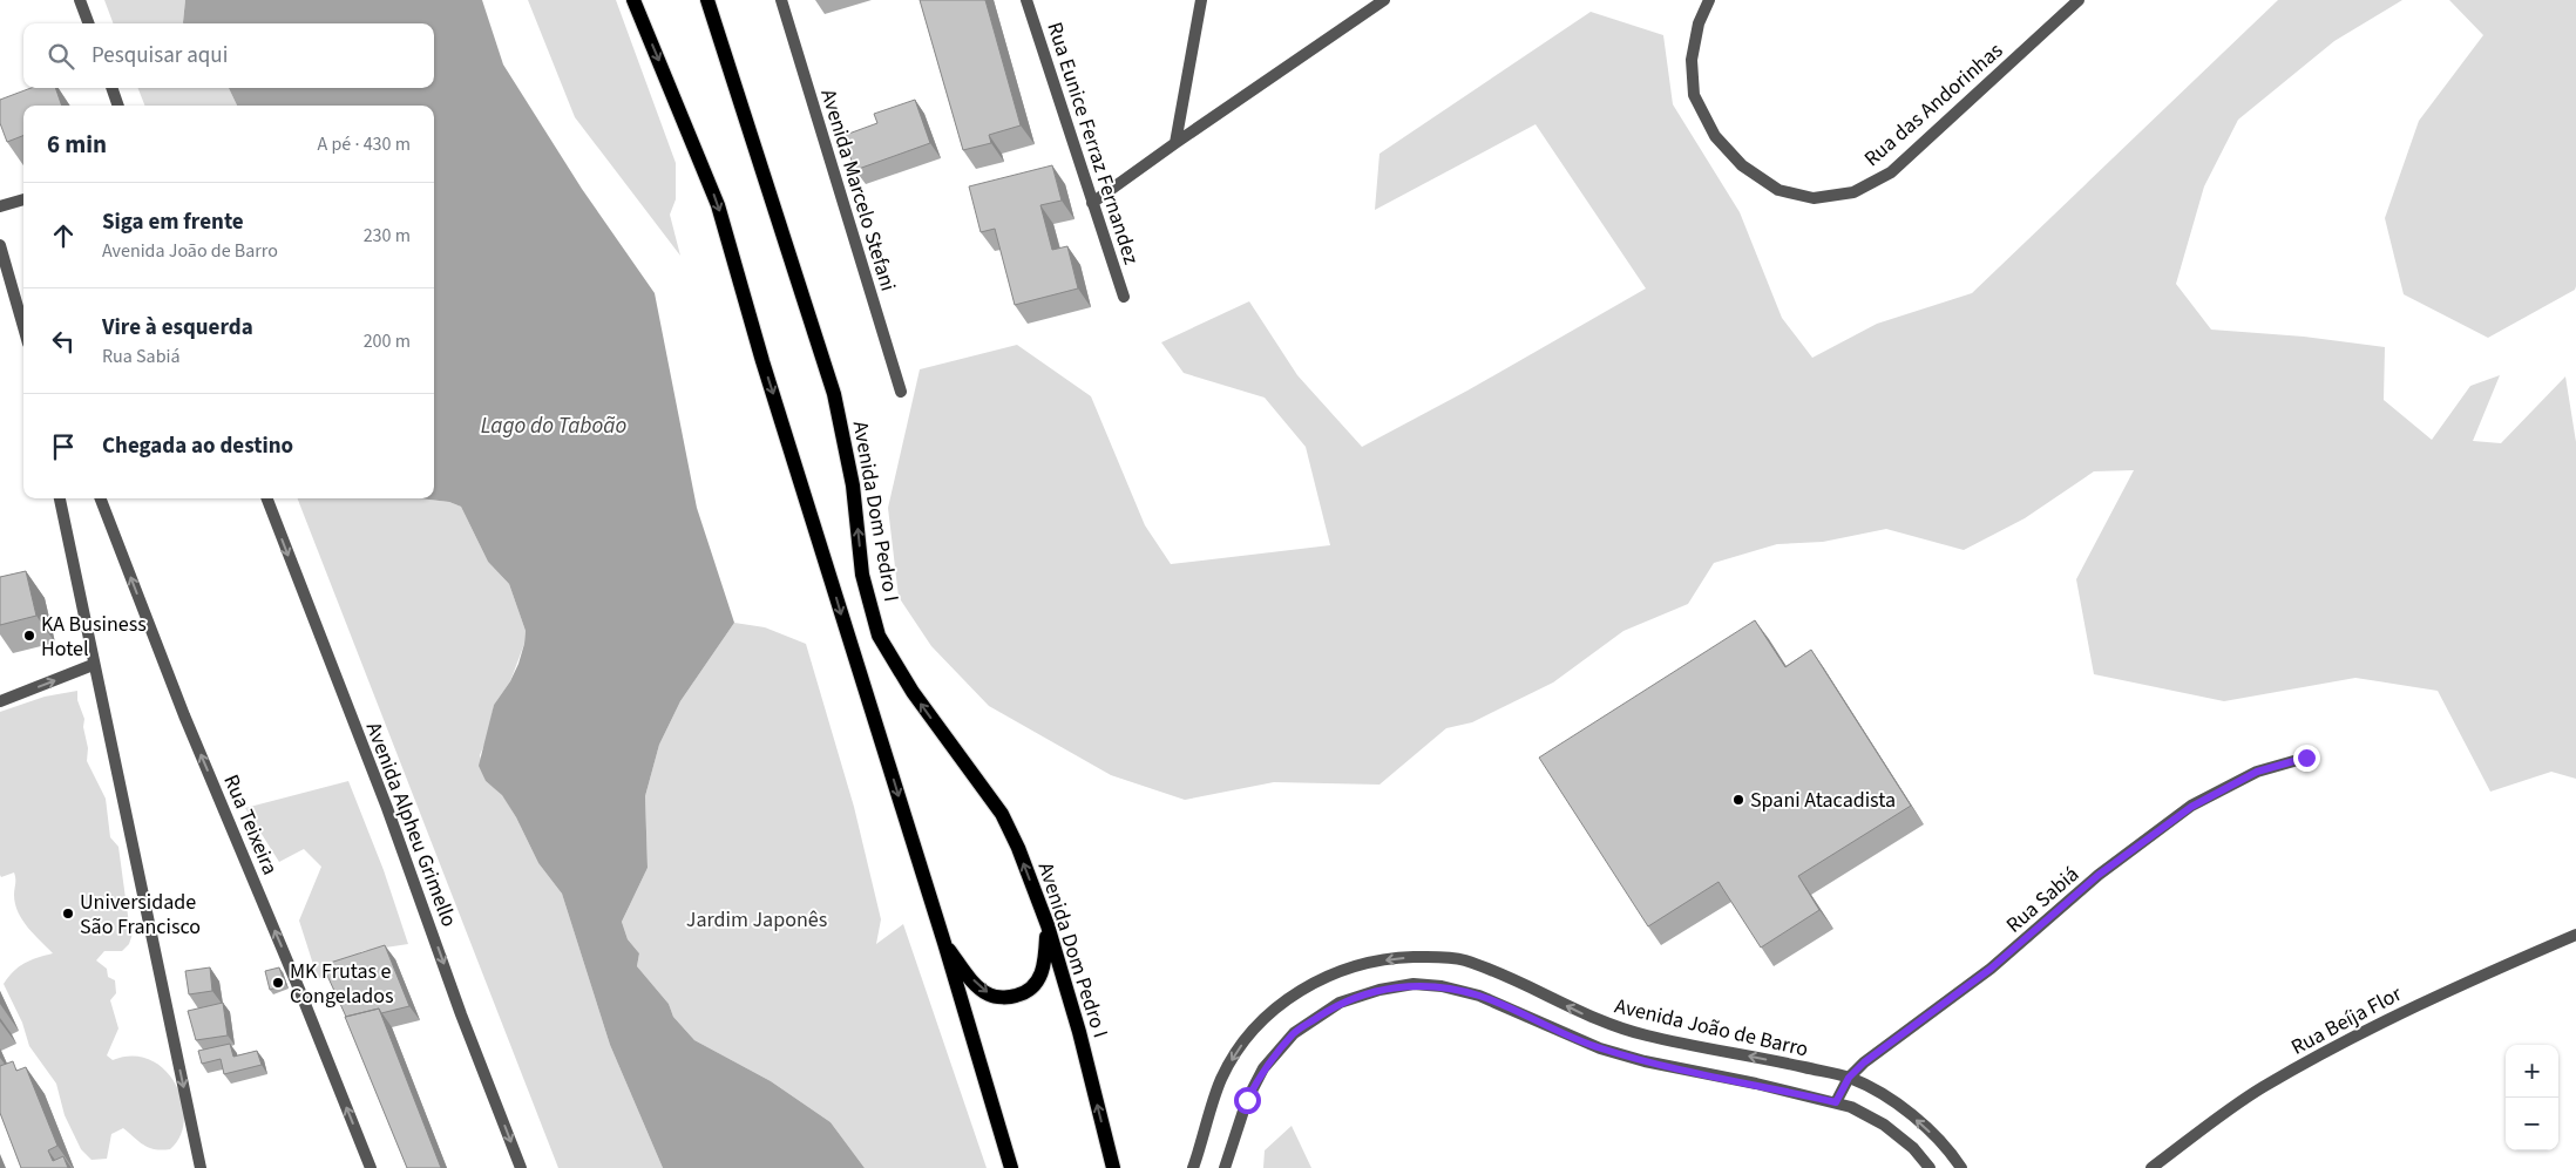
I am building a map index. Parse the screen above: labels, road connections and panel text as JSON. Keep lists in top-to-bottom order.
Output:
{
  "streets": {
    "main road": ["Avenida Dom Pedro I"],
    "street": [
      "Rua das Andorinhas",
      "Rua Eunice Ferraz Fernandez",
      "Avenida Marcelo Stefani",
      "Rua Teixeira",
      "Avenida Alpheu Grimello",
      "Rua Sabiá",
      "Rua Beíja Flor",
      "Avenida João de Barro"
    ]
  },
  "crossings": [
    ["Rua Sabiá", "Avenida João de Barro"]
  ],
  "one_way": ["Avenida Alpheu Grimello", "Avenida João de Barro"],
  "water": ["Lago do Taboão"],
  "parks": ["Jardim Japonês"],
  "places": [
    "KA Business Hotel",
    "Spani Atacadista",
    "Universidade São Francisco",
    "MK Frutas e Congelados"
  ],
  "page": {
    "search": "Pesquisar aqui",
    "heading": ["6 min", "A pé · 430 m"],
    "list": [
      ["Siga em frente", "Avenida João de Barro", "230 m"],
      ["Vire à esquerda", "Rua Sabiá", "200 m"],
      "Chegada ao destino"
    ],
    "map_buttons": ["+", "−"]
  }
}
